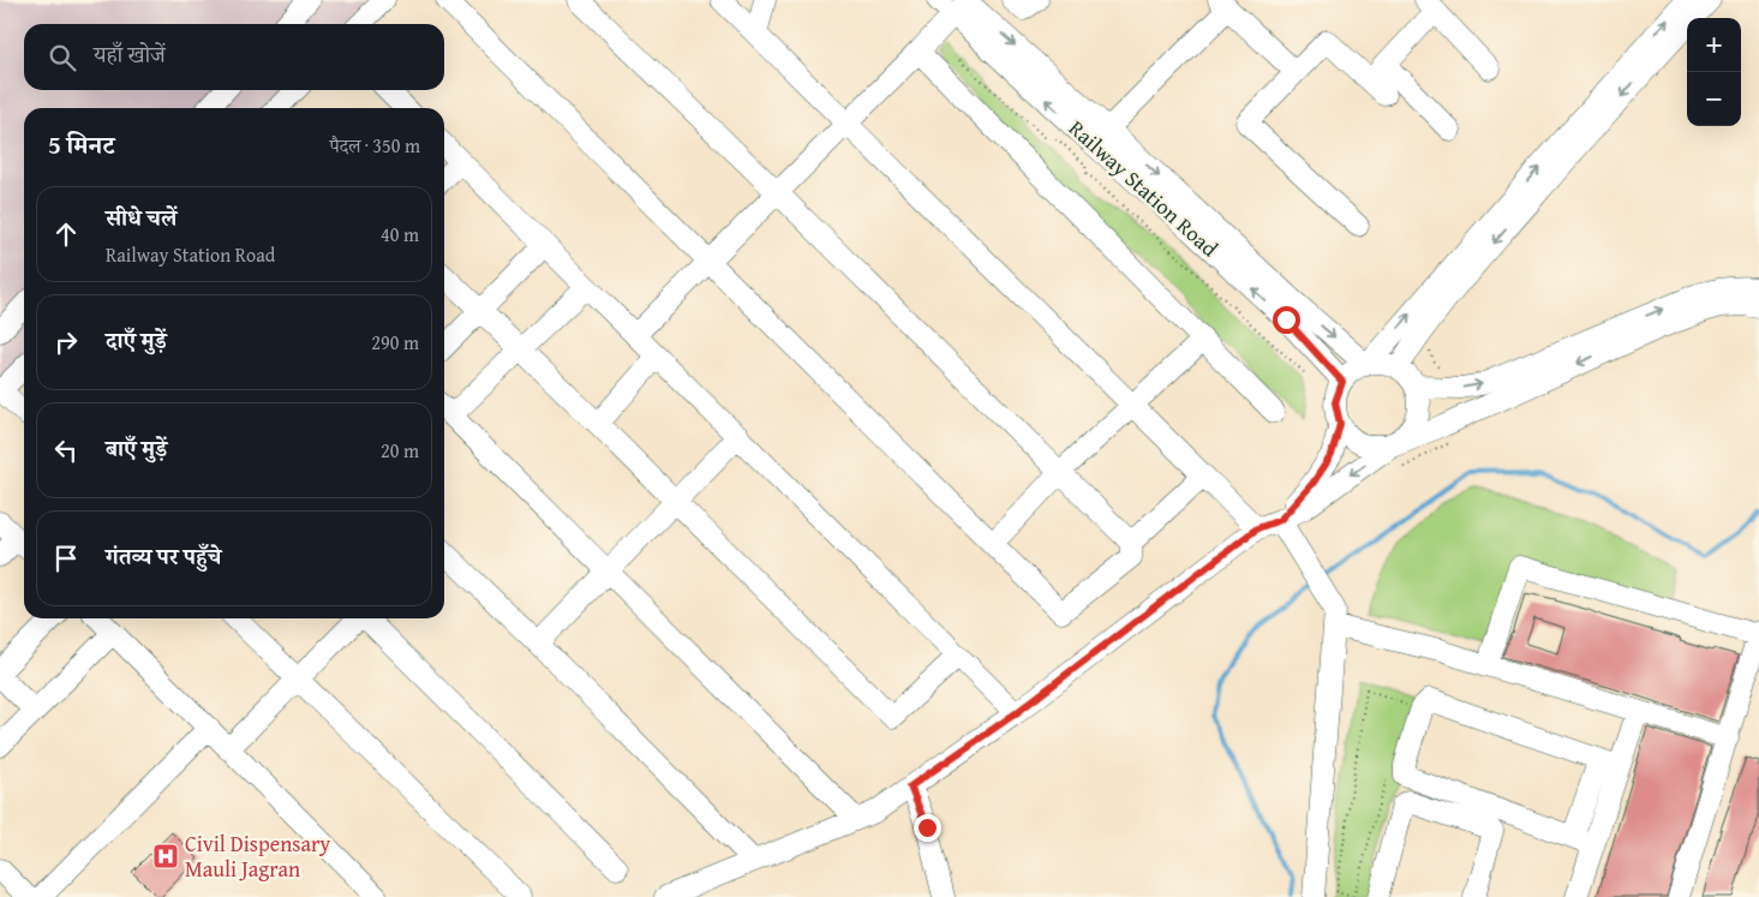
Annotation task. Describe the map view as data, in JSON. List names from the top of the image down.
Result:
{
  "streets": {
    "street": ["Railway Station Road"]
  },
  "places": {
    "hospital": ["Civil Dispensary Mauli Jagran"]
  },
  "page": {
    "map_buttons": ["+", "−"],
    "search": "यहाँ खोजें",
    "heading": ["5 मिनट", "पैदल · 350 m"],
    "list": [
      ["सीधे चलें", "Railway Station Road", "40 m"],
      ["दाएँ मुड़ें", "290 m"],
      ["बाएँ मुड़ें", "20 m"],
      "गंतव्य पर पहुँचे"
    ]
  }
}
